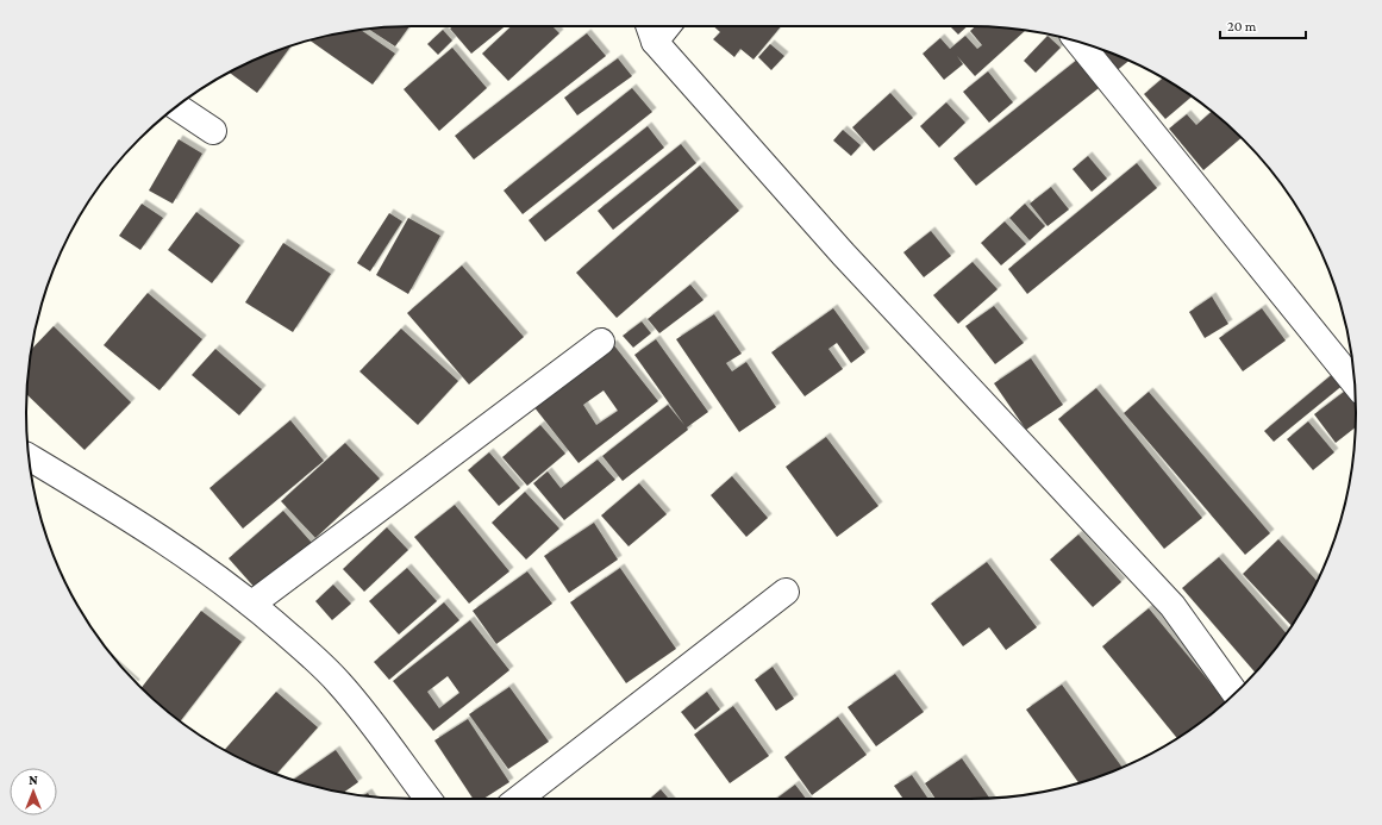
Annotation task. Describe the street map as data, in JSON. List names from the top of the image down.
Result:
{
  "scale_bar": "20 m",
  "north": "top"
}
